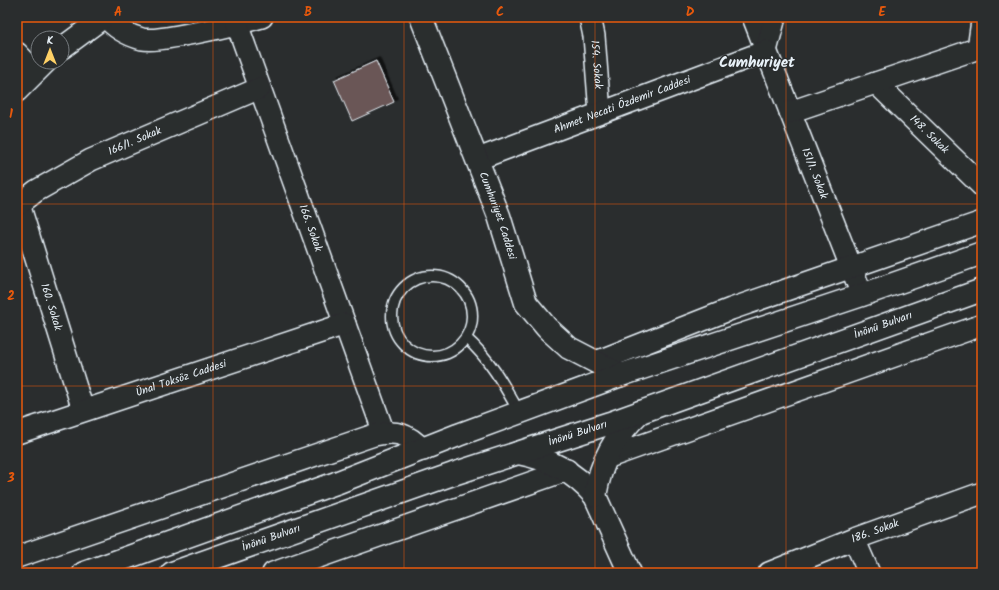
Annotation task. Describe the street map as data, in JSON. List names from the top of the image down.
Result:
{
  "streets": {
    "main road": ["Cumhuriyet Caddesi", "İnönü Bulvarı"],
    "street": [
      "154. Sokak",
      "Ahmet Necati Özdemir Caddesi",
      "148. Sokak",
      "166/1. Sokak",
      "151/1. Sokak",
      "166. Sokak",
      "160. Sokak",
      "Ünal Toksöz Caddesi",
      "186. Sokak"
    ]
  },
  "crossings": [
    ["154. Sokak", "Ahmet Necati Özdemir Caddesi"],
    ["Ahmet Necati Özdemir Caddesi", "151/1. Sokak"],
    ["Ahmet Necati Özdemir Caddesi", "Cumhuriyet Caddesi"],
    ["166/1. Sokak", "166. Sokak"],
    ["166/1. Sokak", "160. Sokak"],
    ["166. Sokak", "Ünal Toksöz Caddesi"],
    ["160. Sokak", "Ünal Toksöz Caddesi"]
  ],
  "districts": ["Cumhuriyet"],
  "north": "top",
  "grid": {
    "columns": [
      "A",
      "B",
      "C",
      "D",
      "E"
    ],
    "rows": ["1", "2", "3"]
  }
}
